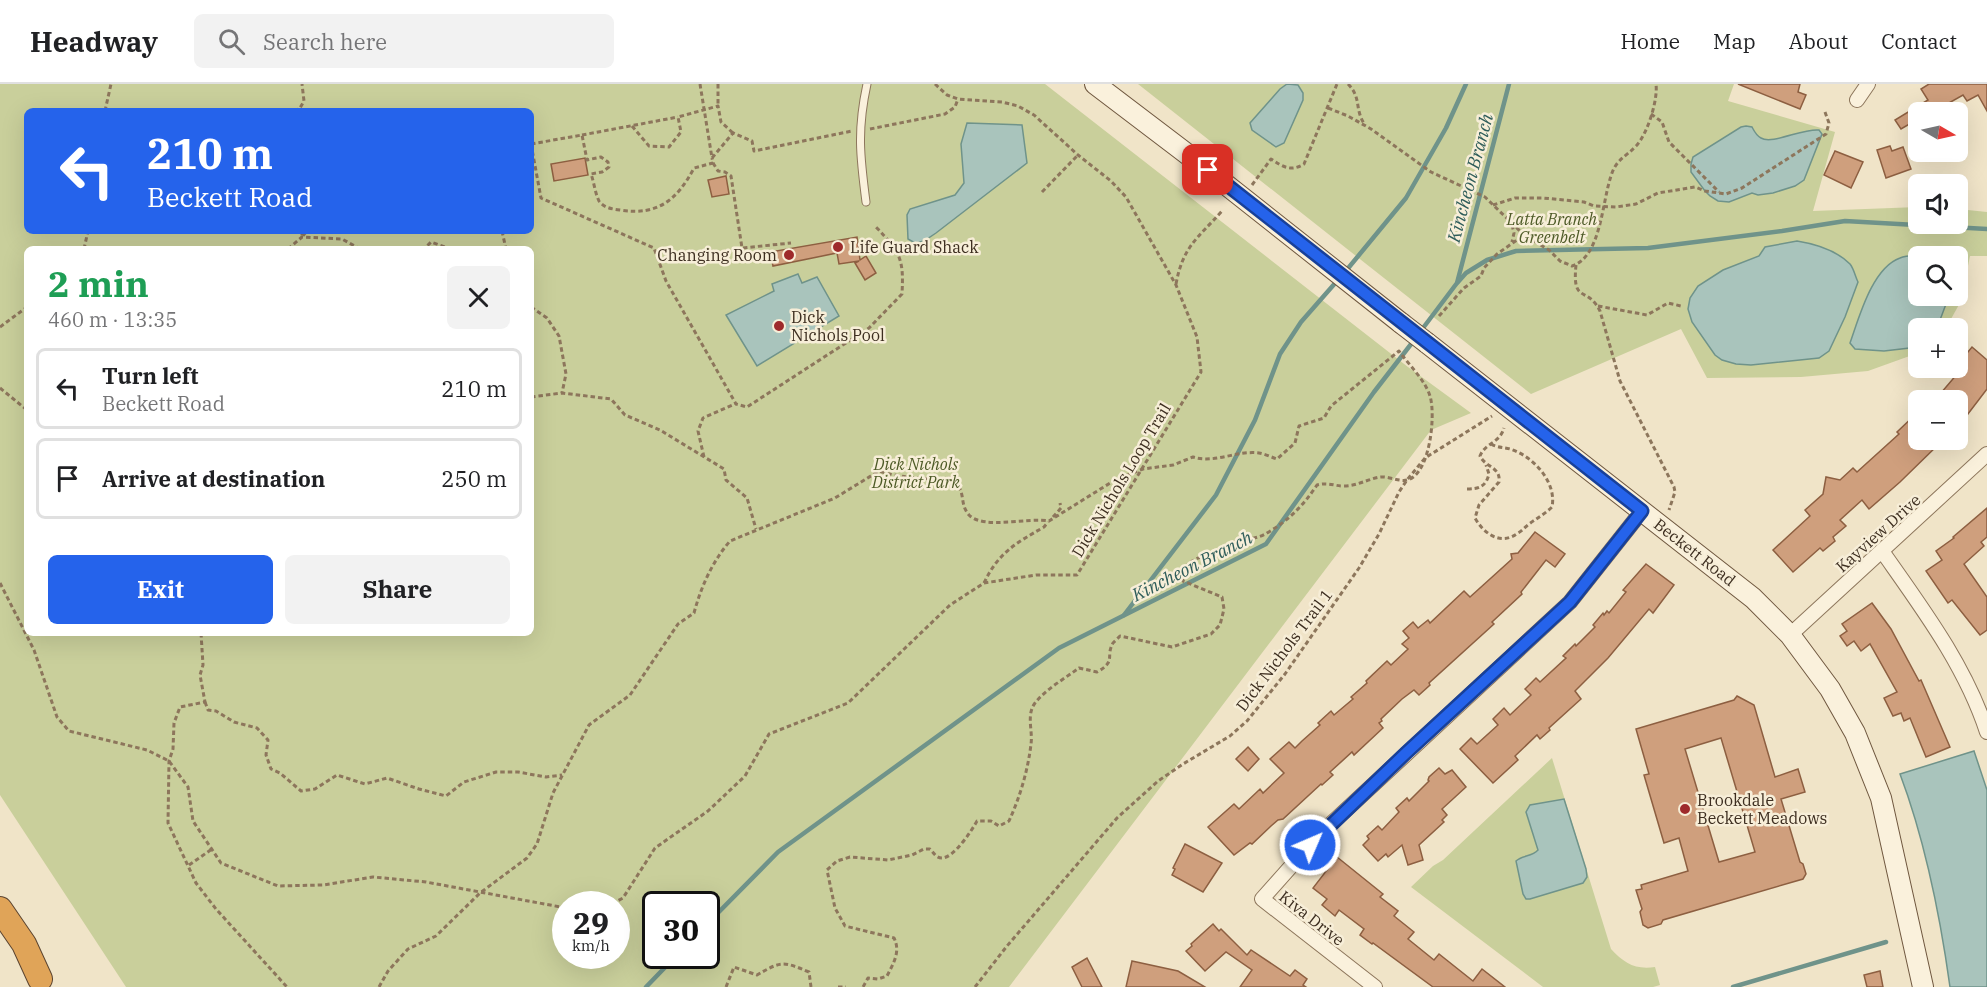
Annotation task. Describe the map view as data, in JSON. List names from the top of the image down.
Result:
{
  "streets": {
    "street": ["Kayview Drive", "Beckett Road", "Kiva Drive"],
    "path": ["Dick Nichols Loop Trail", "Dick Nichols Trail 1"]
  },
  "crossings": [
    ["Kayview Drive", "Beckett Road"],
    ["Beckett Road", "Kiva Drive"]
  ],
  "water": ["Kincheon Branch"],
  "parks": ["Latta Branch Greenbelt", "Dick Nichols District Park"],
  "places": [
    "Life Guard Shack",
    "Changing Room",
    "Dick Nichols Pool",
    "Brookdale Beckett Meadows"
  ],
  "north": "right",
  "page": {
    "header": "Headway",
    "search": "Search here",
    "nav": [
      "Home",
      "Map",
      "About",
      "Contact"
    ],
    "map_buttons": ["+", "−"],
    "turn": ["210 m", "Beckett Road"],
    "heading": ["2 min", "460 m · 13:35"],
    "list": [
      {
        "name": "Turn left",
        "note": "Beckett Road",
        "value": "210 m"
      },
      {
        "name": "Arrive at destination",
        "value": "250 m"
      }
    ],
    "buttons": ["Exit", "Share"],
    "speed": "29 km/h",
    "limit": "30"
  }
}
